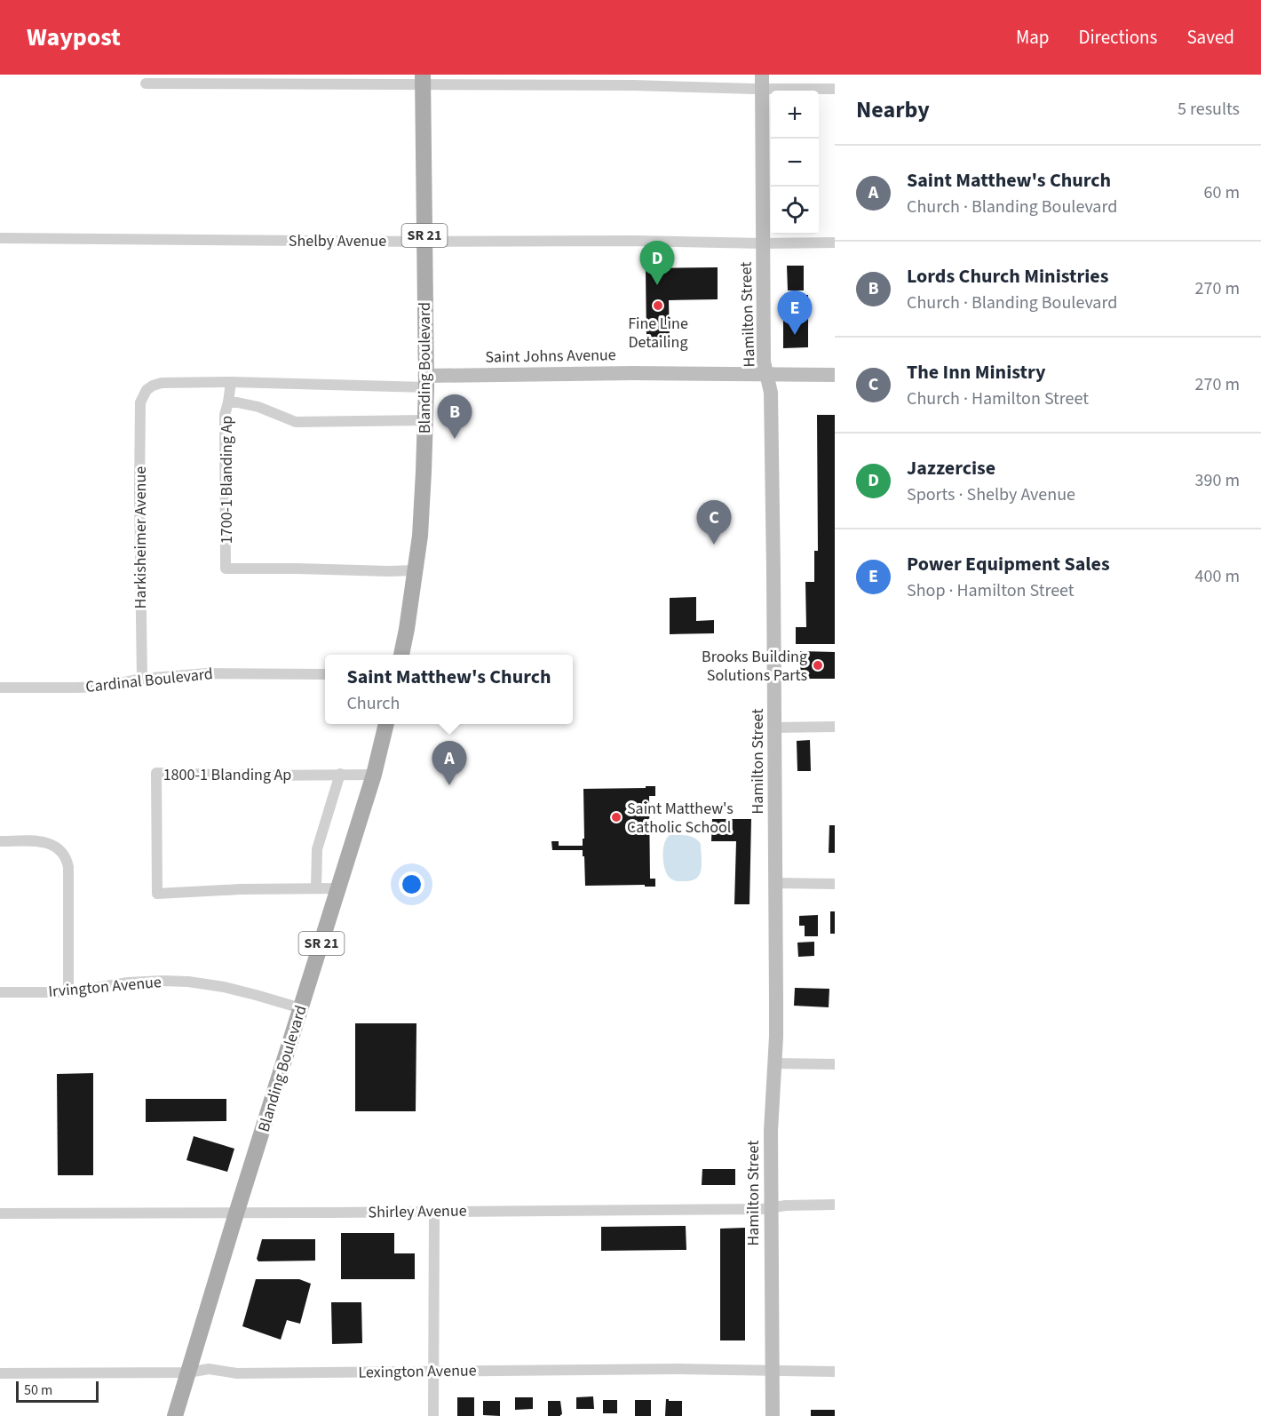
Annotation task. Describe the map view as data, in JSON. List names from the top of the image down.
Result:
{
  "streets": {
    "main road": ["SR 21", "Blanding Boulevard"],
    "street": [
      "Shelby Avenue",
      "Hamilton Street",
      "Saint Johns Avenue",
      "1700-1 Blanding Ap",
      "Harkisheimer Avenue",
      "Cardinal Boulevard",
      "1800-1 Blanding Ap",
      "Irvington Avenue",
      "Shirley Avenue",
      "Lexington Avenue"
    ]
  },
  "crossings": [
    ["Shelby Avenue", "Hamilton Street"],
    ["Shelby Avenue", "Blanding Boulevard"],
    ["Hamilton Street", "Saint Johns Avenue"],
    ["Hamilton Street", "Shirley Avenue"],
    ["Hamilton Street", "Lexington Avenue"],
    ["Saint Johns Avenue", "Blanding Boulevard"],
    ["Saint Johns Avenue", "Harkisheimer Avenue"],
    ["Blanding Boulevard", "1700-1 Blanding Ap"],
    ["Blanding Boulevard", "1800-1 Blanding Ap"],
    ["Blanding Boulevard", "Irvington Avenue"],
    ["Blanding Boulevard", "Shirley Avenue"],
    ["Blanding Boulevard", "Lexington Avenue"],
    ["Harkisheimer Avenue", "Cardinal Boulevard"]
  ],
  "places": ["Fine Line Detailing", "Brooks Building Solutions Parts", "Saint Matthew's Catholic School"],
  "scale_bar": "50 m",
  "page": {
    "header": "Waypost",
    "nav": ["Map", "Directions", "Saved"],
    "heading": ["Nearby", "5 results"],
    "map_buttons": ["+", "−"],
    "list": [
      {
        "mark": "A",
        "name": "Saint Matthew's Church",
        "note": "Church · Blanding Boulevard",
        "value": "60 m"
      },
      {
        "mark": "B",
        "name": "Lords Church Ministries",
        "note": "Church · Blanding Boulevard",
        "value": "270 m"
      },
      {
        "mark": "C",
        "name": "The Inn Ministry",
        "note": "Church · Hamilton Street",
        "value": "270 m"
      },
      {
        "mark": "D",
        "name": "Jazzercise",
        "note": "Sports · Shelby Avenue",
        "value": "390 m"
      },
      {
        "mark": "E",
        "name": "Power Equipment Sales",
        "note": "Shop · Hamilton Street",
        "value": "400 m"
      }
    ],
    "pins": [
      "D",
      "E",
      "B",
      "C",
      "A"
    ],
    "popup": ["Saint Matthew's Church", "Church"],
    "scale": "50 m"
  }
}
